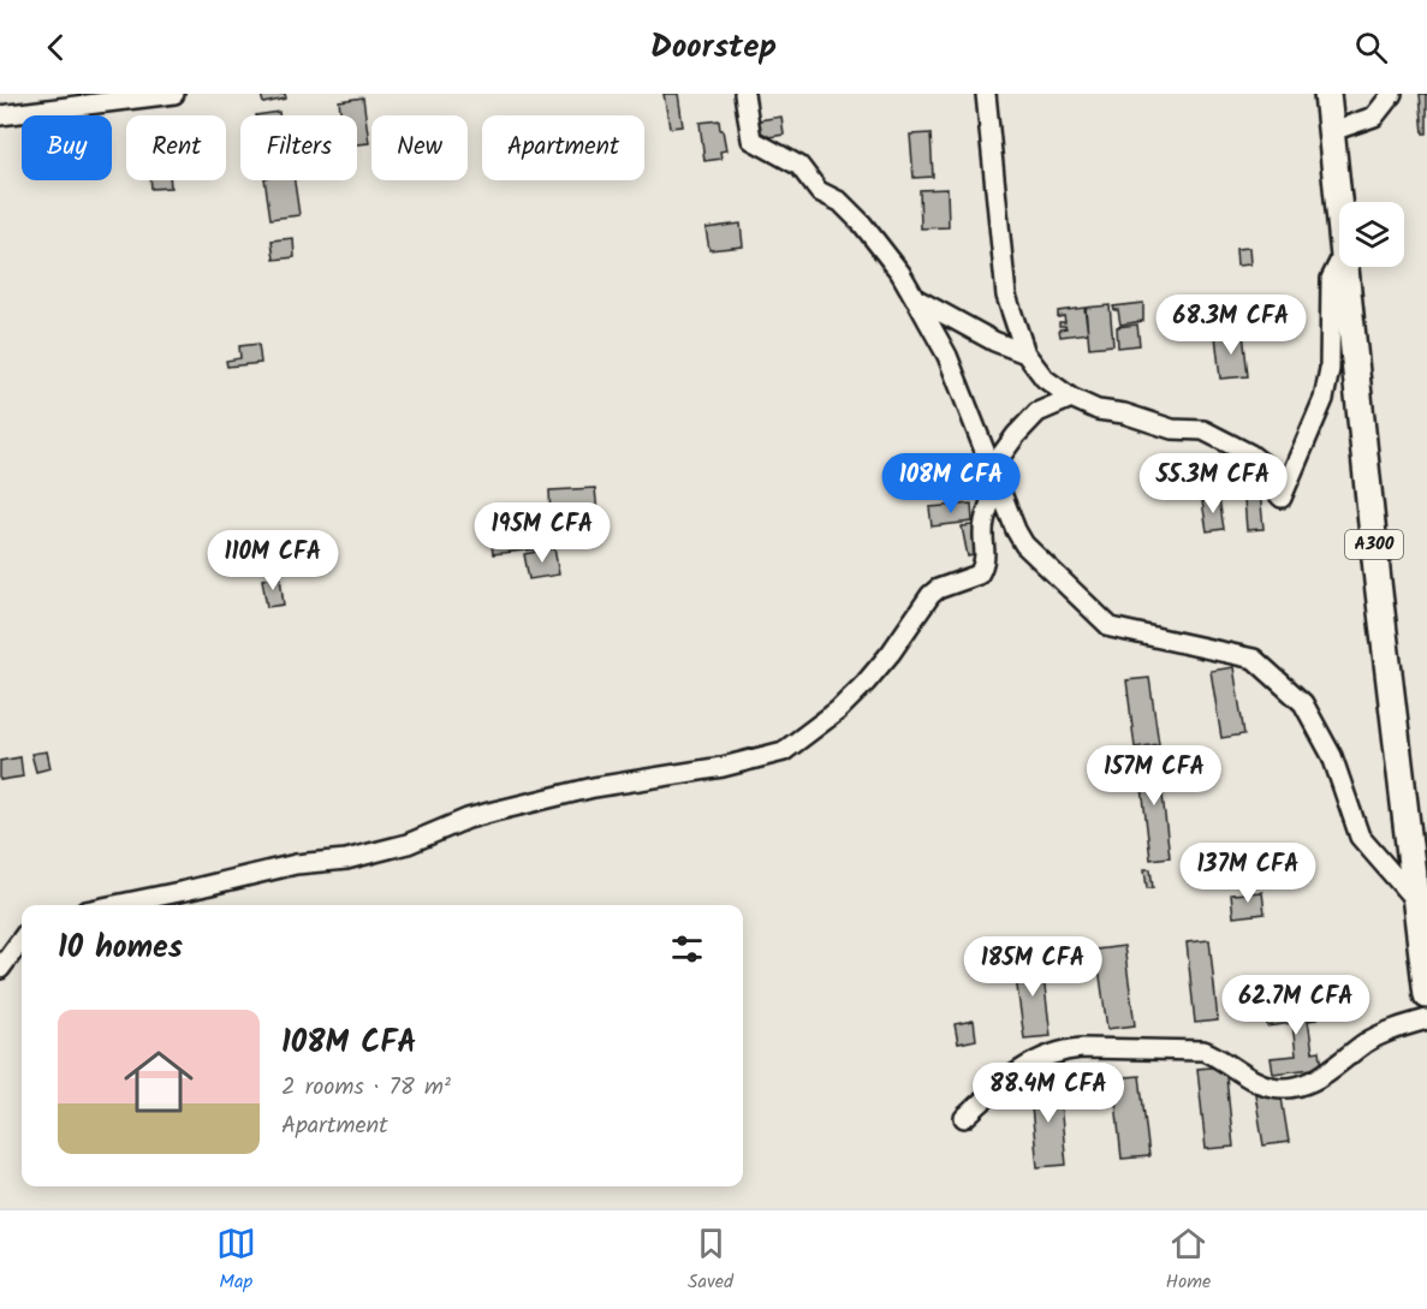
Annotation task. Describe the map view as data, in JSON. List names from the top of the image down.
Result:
{
  "streets": {
    "highway": ["A300"]
  },
  "page": {
    "header": "Doorstep",
    "chip": [
      "Buy",
      "Rent",
      "Filters",
      "New",
      "Apartment"
    ],
    "price": [
      "68.3M CFA",
      "108M CFA",
      "55.3M CFA",
      "195M CFA",
      "110M CFA",
      "157M CFA",
      "137M CFA",
      "185M CFA",
      "62.7M CFA",
      "88.4M CFA"
    ],
    "heading": "10 homes",
    "list": [
      {
        "name": "108M CFA",
        "note": "2 rooms · 78 m² · Apartment"
      }
    ],
    "tabs": ["Map", "Saved", "Home"]
  }
}
